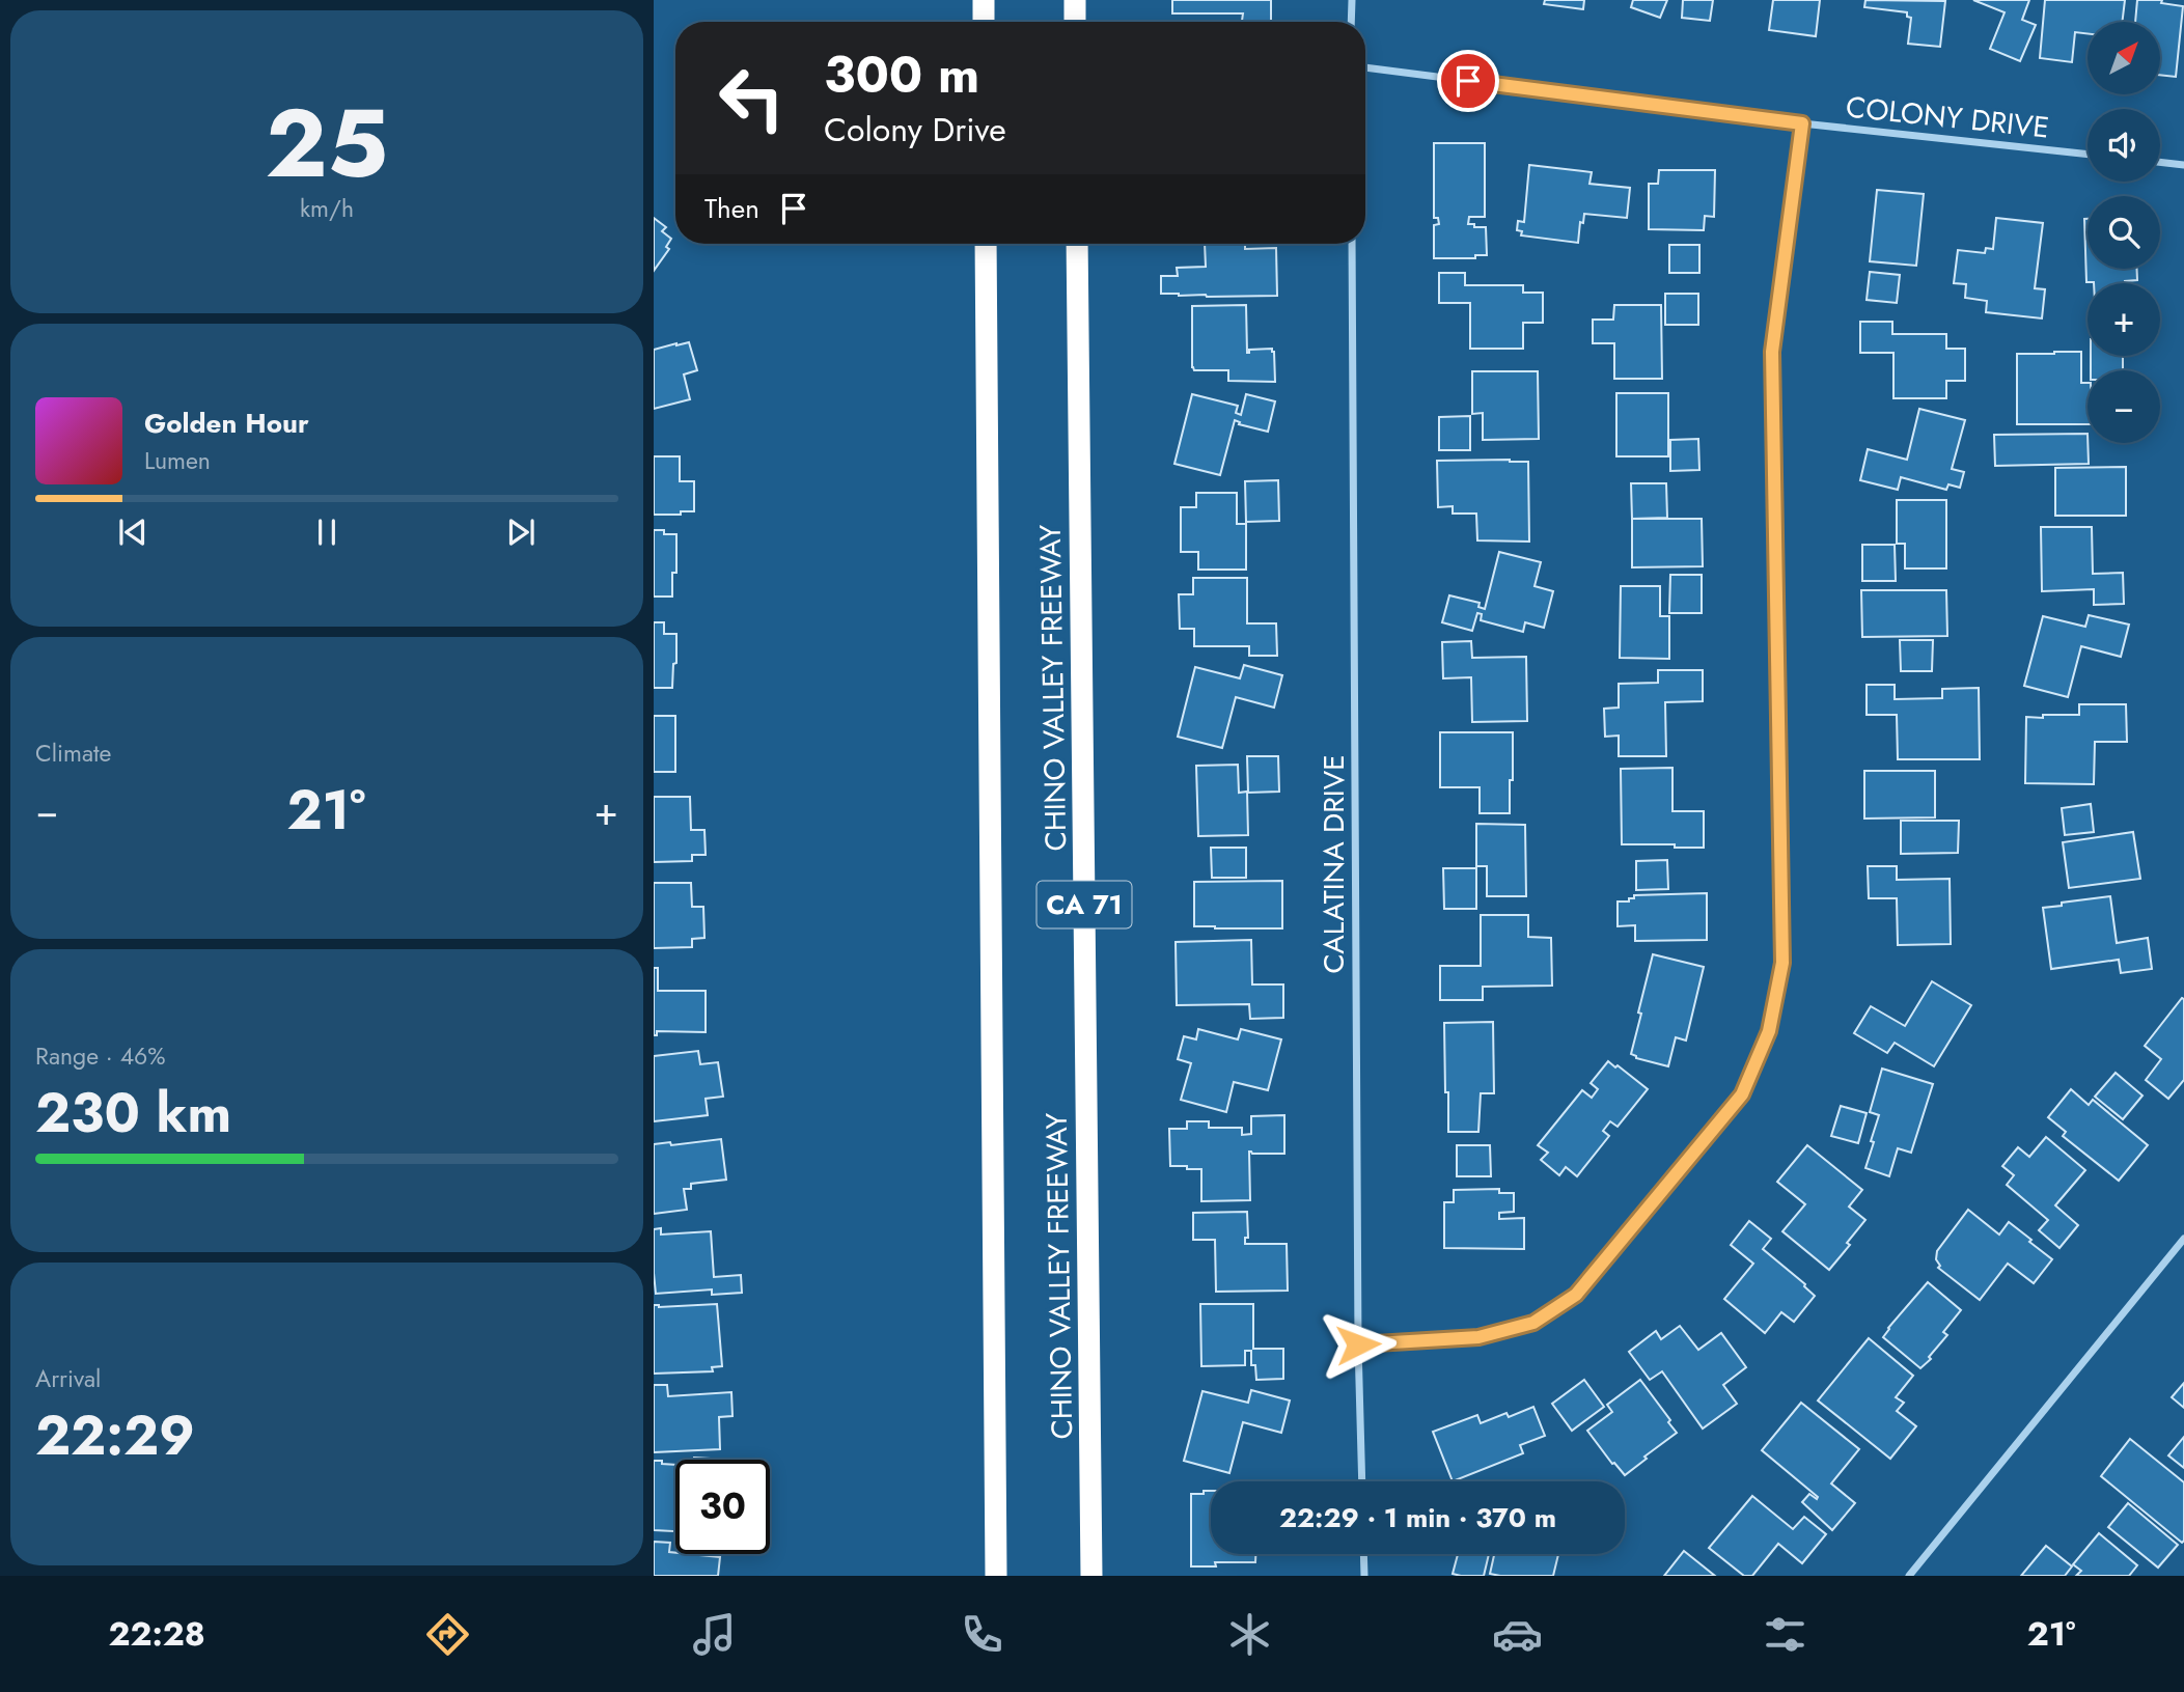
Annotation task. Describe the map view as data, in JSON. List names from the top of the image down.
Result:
{
  "streets": {
    "highway": ["CHINO VALLEY FREEWAY", "CA 71"],
    "street": ["COLONY DRIVE", "CALATINA DRIVE"]
  },
  "north": "top right",
  "page": {
    "tile": [
      ["25", "km/h"],
      "Climate",
      ["Range · 46%", "230 km"],
      ["Arrival", "22:29"]
    ],
    "map_buttons": ["+", "−"],
    "turn": ["300 m", "Colony Drive"],
    "then": "Then",
    "song": ["Golden Hour", "Lumen"],
    "heat": ["−", "21°", "+"],
    "limit": "30",
    "trip": "22:29 · 1 min · 370 m",
    "tabs": ["22:28", "21°"]
  }
}
